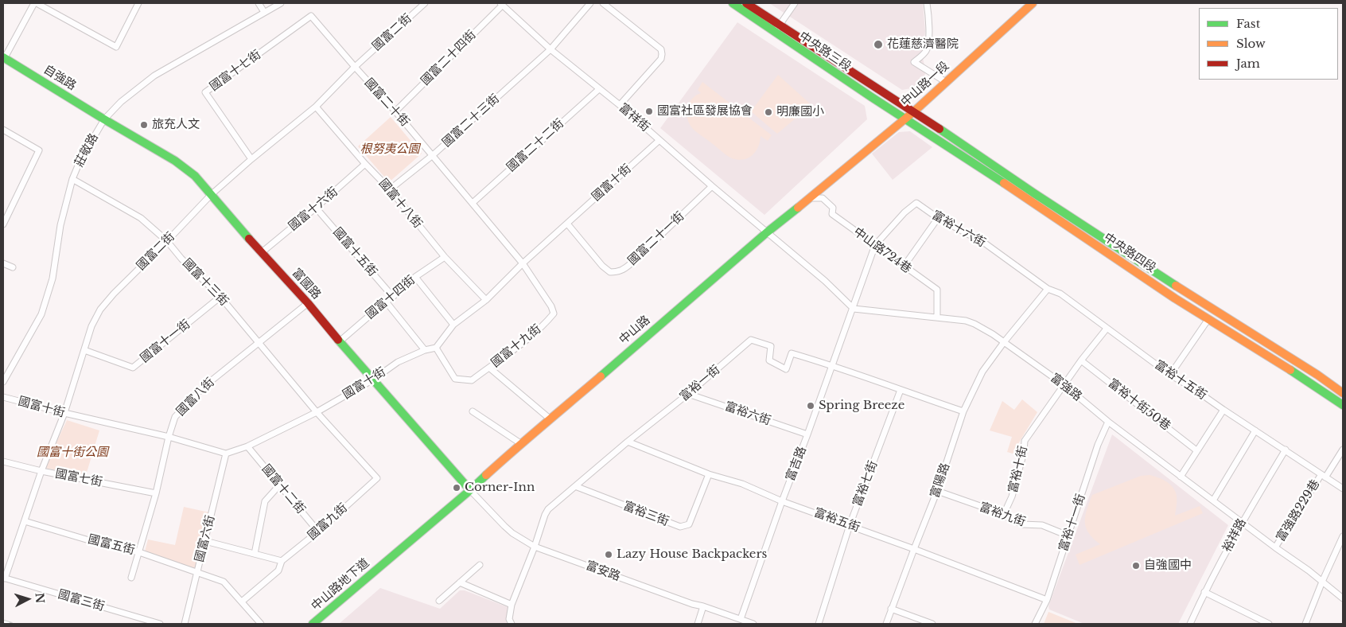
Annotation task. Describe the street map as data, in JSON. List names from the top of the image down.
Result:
{
  "streets": {
    "street": [
      "國富二街",
      "中央路三段",
      "國富二十四街",
      "國富十七街",
      "自強路",
      "中山路一段",
      "國富二十街",
      "富祥街",
      "國富二十三街",
      "國富二十二街",
      "莊敬路",
      "國富十街",
      "國富十八街",
      "國富十六街",
      "富裕十六街",
      "國富二十一街",
      "中山路724巷",
      "國富十五街",
      "中央路四段",
      "國富十三街",
      "富國路",
      "國富十四街",
      "中山路",
      "國富十一街",
      "國富十九街",
      "富裕十五街",
      "富裕一街",
      "富強路",
      "國富八街",
      "富裕十街50巷",
      "富裕六街",
      "富吉路",
      "富裕十街",
      "國富七街",
      "富陽路",
      "富裕七街",
      "國富十二街",
      "富強路229巷",
      "富裕三街",
      "富裕九街",
      "富裕五街",
      "國富九街",
      "富裕十一街",
      "裕祥路",
      "國富六街",
      "國富五街",
      "富安路",
      "中山路地下道",
      "國富三街"
    ]
  },
  "crossings": [
    ["國富二街", "國富十七街"],
    ["國富二街", "國富二十街"],
    ["國富二街", "國富十街"],
    ["國富二街", "國富十八街"],
    ["國富二街", "國富十三街"],
    ["國富二街", "富國路"],
    ["國富二街", "國富十一街"],
    ["國富二街", "國富七街"],
    ["國富二街", "國富五街"],
    ["國富二街", "國富三街"],
    ["中央路三段", "中山路一段"],
    ["中央路三段", "中央路四段"],
    ["中央路三段", "中山路"],
    ["國富二十四街", "國富二十街"],
    ["國富二十四街", "富祥街"],
    ["國富十七街", "國富二十街"],
    ["自強路", "莊敬路"],
    ["自強路", "富國路"],
    ["中山路一段", "中央路四段"],
    ["中山路一段", "中山路"],
    ["國富二十街", "國富二十三街"],
    ["國富二十街", "國富二十二街"],
    ["國富二十街", "國富十街"],
    ["國富二十街", "國富十九街"],
    ["富祥街", "國富二十三街"],
    ["富祥街", "國富二十二街"],
    ["富祥街", "國富十街"],
    ["富祥街", "國富二十一街"],
    ["富祥街", "中山路"],
    ["國富二十三街", "國富十八街"],
    ["莊敬路", "國富十三街"],
    ["莊敬路", "富國路"],
    ["國富十街", "國富十八街"],
    ["國富十街", "國富二十一街"],
    ["國富十街", "國富十三街"],
    ["國富十街", "富國路"],
    ["國富十街", "國富十九街"],
    ["國富十街", "國富八街"],
    ["國富十街", "國富十二街"],
    ["國富十街", "國富六街"],
    ["國富十八街", "國富十六街"],
    ["國富十八街", "國富十四街"],
    ["國富十六街", "國富十五街"],
    ["國富十六街", "富國路"],
    ["富裕十六街", "中山路724巷"],
    ["富裕十六街", "富裕十五街"],
    ["富裕十六街", "富強路"],
    ["富裕十六街", "富吉路"],
    ["富裕十六街", "富裕十街"],
    ["中山路724巷", "中山路"],
    ["中山路724巷", "富強路"],
    ["國富十五街", "國富十四街"],
    ["中央路四段", "中山路"],
    ["國富十三街", "國富十一街"],
    ["國富十三街", "國富八街"],
    ["國富十三街", "國富九街"],
    ["富國路", "國富十四街"],
    ["富國路", "中山路"],
    ["富國路", "國富八街"],
    ["富國路", "富安路"],
    ["中山路", "富安路"],
    ["中山路", "中山路地下道"],
    ["富裕十五街", "富裕十街"],
    ["富裕一街", "富裕六街"],
    ["富裕一街", "富吉路"],
    ["富裕一街", "富陽路"],
    ["富裕一街", "富裕七街"],
    ["富裕一街", "富裕三街"],
    ["富裕一街", "富裕五街"],
    ["富裕一街", "富安路"],
    ["富強路", "富吉路"],
    ["富強路", "富裕十街"],
    ["富強路", "富陽路"],
    ["富強路", "富強路229巷"],
    ["富強路", "富裕十一街"],
    ["富強路", "裕祥路"],
    ["國富八街", "國富七街"],
    ["國富八街", "國富五街"],
    ["富裕十街50巷", "富裕十街"],
    ["富裕六街", "富吉路"],
    ["富吉路", "富裕五街"],
    ["富吉路", "富安路"],
    ["富裕十街", "富裕九街"],
    ["富陽路", "富裕九街"],
    ["富陽路", "富裕五街"],
    ["富裕七街", "富裕五街"],
    ["國富十二街", "國富九街"],
    ["富裕三街", "富裕五街"],
    ["富裕九街", "富裕十一街"],
    ["富裕五街", "富裕十一街"],
    ["國富九街", "國富五街"],
    ["國富六街", "國富五街"]
  ],
  "parks": ["根努夷公園", "國富十街公園"],
  "places": [
    "花蓮慈濟醫院",
    "國富社區發展協會",
    "明廉國小",
    "旅充人文",
    "Spring Breeze",
    "Corner-Inn",
    "Lazy House Backpackers",
    "自強國中"
  ],
  "legend": ["Fast", "Slow", "Jam"],
  "north": "right"
}
